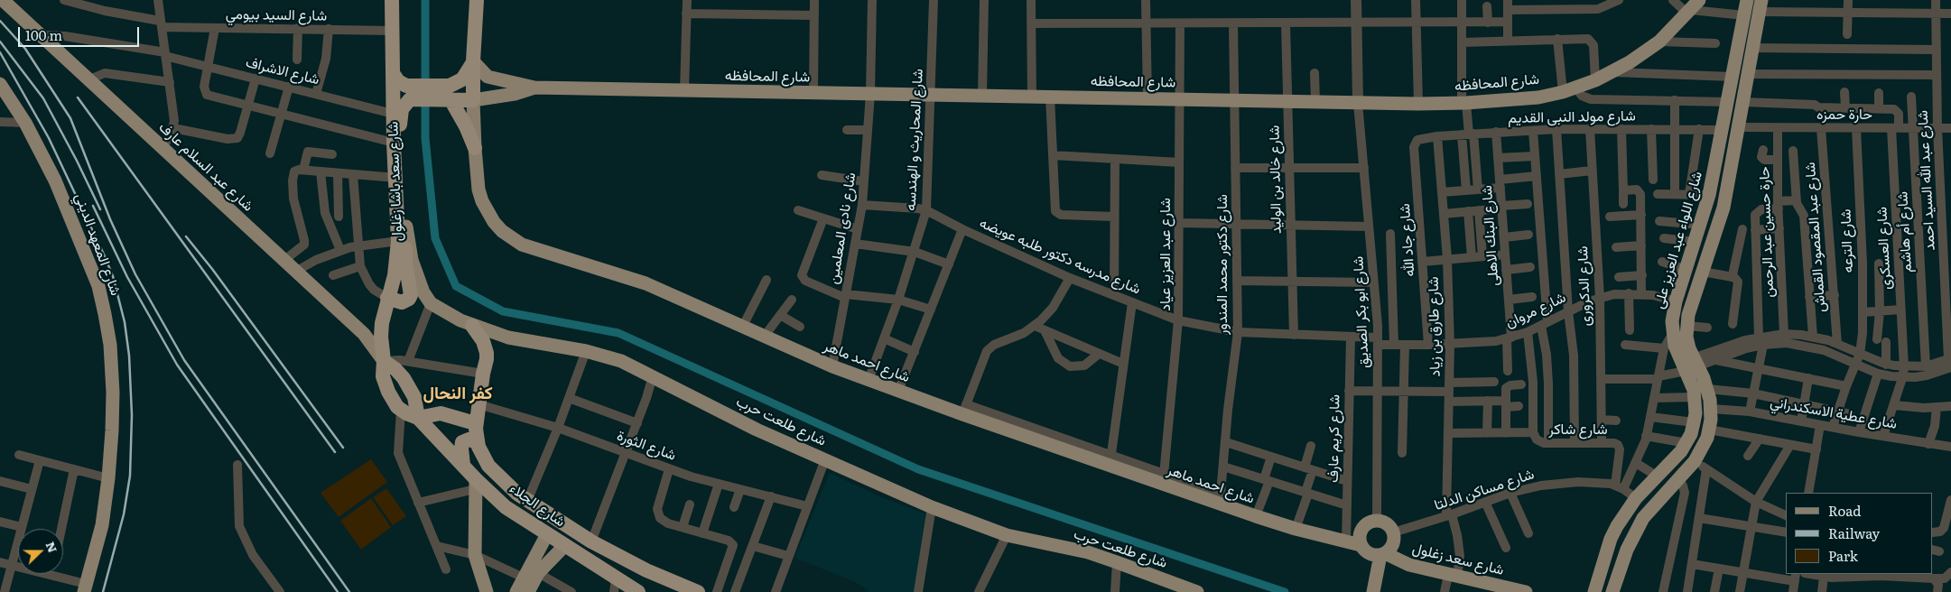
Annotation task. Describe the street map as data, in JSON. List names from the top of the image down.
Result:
{
  "streets": {
    "highway": ["شارع سعد باشا زغلول", "شارع الجلاء"],
    "main road": [
      "شارع المحافظه",
      "شارع عبد السلام عارف",
      "شارع اللواء عبد العزيز على",
      "شارع المعهد الديني",
      "شارع احمد ماهر",
      "شارع طلعت حرب",
      "شارع سعد زغلول"
    ],
    "street": [
      "شارع السيد بيومي",
      "شارع الاشراف",
      "حارة حمزه",
      "شارع مولد النبى القديم",
      "شارع المحاريث و الهندسه",
      "شارع خالد بن الوليد",
      "شارع عبد الله السيد احمد",
      "شارع نادى المعلمين",
      "حارة حسين عبد الرحمن",
      "شارع أم هاشم",
      "شارع البنك الاهلى",
      "شارع عبد المقصود القماش",
      "شارع جاد الله",
      "شارع الترعه",
      "شارع العسكرى",
      "شارع عبد العزيز عياد",
      "شارع مدرسه دكتور طلبه عويضه",
      "شارع دكتور محمد المندور",
      "شارع الدكرورى",
      "شارع مروان",
      "شارع ابو بكر الصديق",
      "شارع طارق بن زياد",
      "شارع عطية الاسكندراني",
      "شارع شاكر",
      "شارع كريم عارف",
      "شارع الثورة",
      "شارع مساكن الدلتا"
    ]
  },
  "crossings": [
    ["شارع السيد بيومي", "شارع سعد باشا زغلول"],
    ["شارع الاشراف", "شارع عبد السلام عارف"],
    ["شارع الاشراف", "شارع سعد باشا زغلول"],
    ["شارع المحافظه", "شارع المحاريث و الهندسه"],
    ["شارع المحافظه", "شارع خالد بن الوليد"],
    ["شارع المحافظه", "شارع نادى المعلمين"],
    ["شارع المحافظه", "شارع عبد العزيز عياد"],
    ["شارع المحافظه", "شارع دكتور محمد المندور"],
    ["شارع المحافظه", "شارع ابو بكر الصديق"],
    ["شارع المحافظه", "شارع احمد ماهر"],
    ["حارة حمزه", "شارع عبد الله السيد احمد"],
    ["حارة حمزه", "حارة حسين عبد الرحمن"],
    ["حارة حمزه", "شارع أم هاشم"],
    ["حارة حمزه", "شارع عبد المقصود القماش"],
    ["حارة حمزه", "شارع اللواء عبد العزيز على"],
    ["حارة حمزه", "شارع الترعه"],
    ["حارة حمزه", "شارع العسكرى"],
    ["شارع مولد النبى القديم", "شارع البنك الاهلى"],
    ["شارع مولد النبى القديم", "شارع جاد الله"],
    ["شارع مولد النبى القديم", "شارع اللواء عبد العزيز على"],
    ["شارع مولد النبى القديم", "شارع الدكرورى"],
    ["شارع مولد النبى القديم", "شارع طارق بن زياد"],
    ["شارع المحاريث و الهندسه", "شارع مدرسه دكتور طلبه عويضه"],
    ["شارع المحاريث و الهندسه", "شارع احمد ماهر"],
    ["شارع عبد السلام عارف", "شارع سعد باشا زغلول"],
    ["شارع خالد بن الوليد", "شارع مدرسه دكتور طلبه عويضه"],
    ["شارع خالد بن الوليد", "شارع مروان"],
    ["شارع نادى المعلمين", "شارع احمد ماهر"],
    ["شارع البنك الاهلى", "شارع مروان"],
    ["شارع جاد الله", "شارع مروان"],
    ["شارع اللواء عبد العزيز على", "شارع مروان"],
    ["شارع اللواء عبد العزيز على", "شارع عطية الاسكندراني"],
    ["شارع اللواء عبد العزيز على", "شارع مساكن الدلتا"],
    ["شارع الترعه", "شارع عطية الاسكندراني"],
    ["شارع العسكرى", "شارع عطية الاسكندراني"],
    ["شارع عبد العزيز عياد", "شارع مدرسه دكتور طلبه عويضه"],
    ["شارع عبد العزيز عياد", "شارع احمد ماهر"],
    ["شارع مدرسه دكتور طلبه عويضه", "شارع دكتور محمد المندور"],
    ["شارع مدرسه دكتور طلبه عويضه", "شارع مروان"],
    ["شارع دكتور محمد المندور", "شارع احمد ماهر"],
    ["شارع الدكرورى", "شارع مروان"],
    ["شارع الدكرورى", "شارع شاكر"],
    ["شارع مروان", "شارع ابو بكر الصديق"],
    ["شارع مروان", "شارع طارق بن زياد"],
    ["شارع مروان", "شارع كريم عارف"],
    ["شارع ابو بكر الصديق", "شارع احمد ماهر"],
    ["شارع ابو بكر الصديق", "شارع مساكن الدلتا"],
    ["شارع ابو بكر الصديق", "شارع سعد زغلول"],
    ["شارع طارق بن زياد", "شارع شاكر"],
    ["شارع طارق بن زياد", "شارع مساكن الدلتا"],
    ["شارع طارق بن زياد", "شارع سعد زغلول"],
    ["شارع احمد ماهر", "شارع كريم عارف"],
    ["شارع احمد ماهر", "شارع مساكن الدلتا"],
    ["شارع احمد ماهر", "شارع سعد زغلول"],
    ["شارع طلعت حرب", "شارع الجلاء"],
    ["شارع شاكر", "شارع مساكن الدلتا"],
    ["شارع الثورة", "شارع الجلاء"],
    ["شارع مساكن الدلتا", "شارع سعد زغلول"]
  ],
  "districts": ["كفر النحال"],
  "legend": ["Road", "Railway", "Park"],
  "scale_bar": "100 m",
  "north": "right"
}
